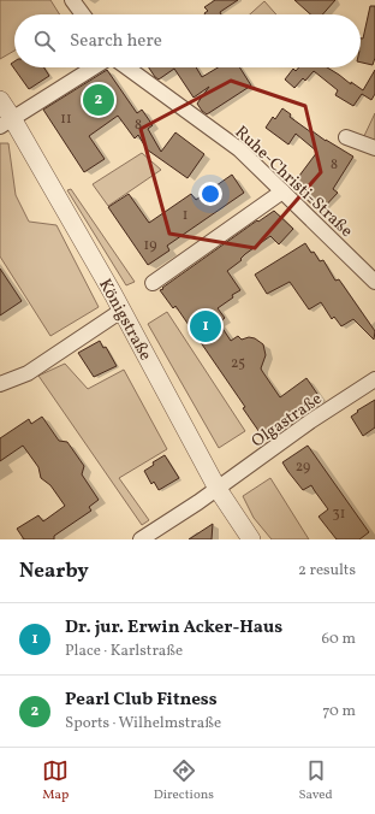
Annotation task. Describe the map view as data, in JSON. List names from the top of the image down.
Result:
{
  "streets": {
    "street": ["Ruhe-Christi-Straße", "Königstraße", "Olgastraße"]
  },
  "crossings": [
    ["Königstraße", "Olgastraße"]
  ],
  "house_numbers": [
    "11",
    "8",
    "8",
    "1",
    "19",
    "25",
    "29",
    "31"
  ],
  "page": {
    "search": "Search here",
    "pins": ["2", "1"],
    "heading": ["Nearby", "2 results"],
    "list": [
      {
        "mark": "1",
        "name": "Dr. jur. Erwin Acker-Haus",
        "note": "Place · Karlstraße",
        "value": "60 m"
      },
      {
        "mark": "2",
        "name": "Pearl Club Fitness",
        "note": "Sports · Wilhelmstraße",
        "value": "70 m"
      }
    ],
    "nav": ["Map", "Directions", "Saved"]
  }
}
